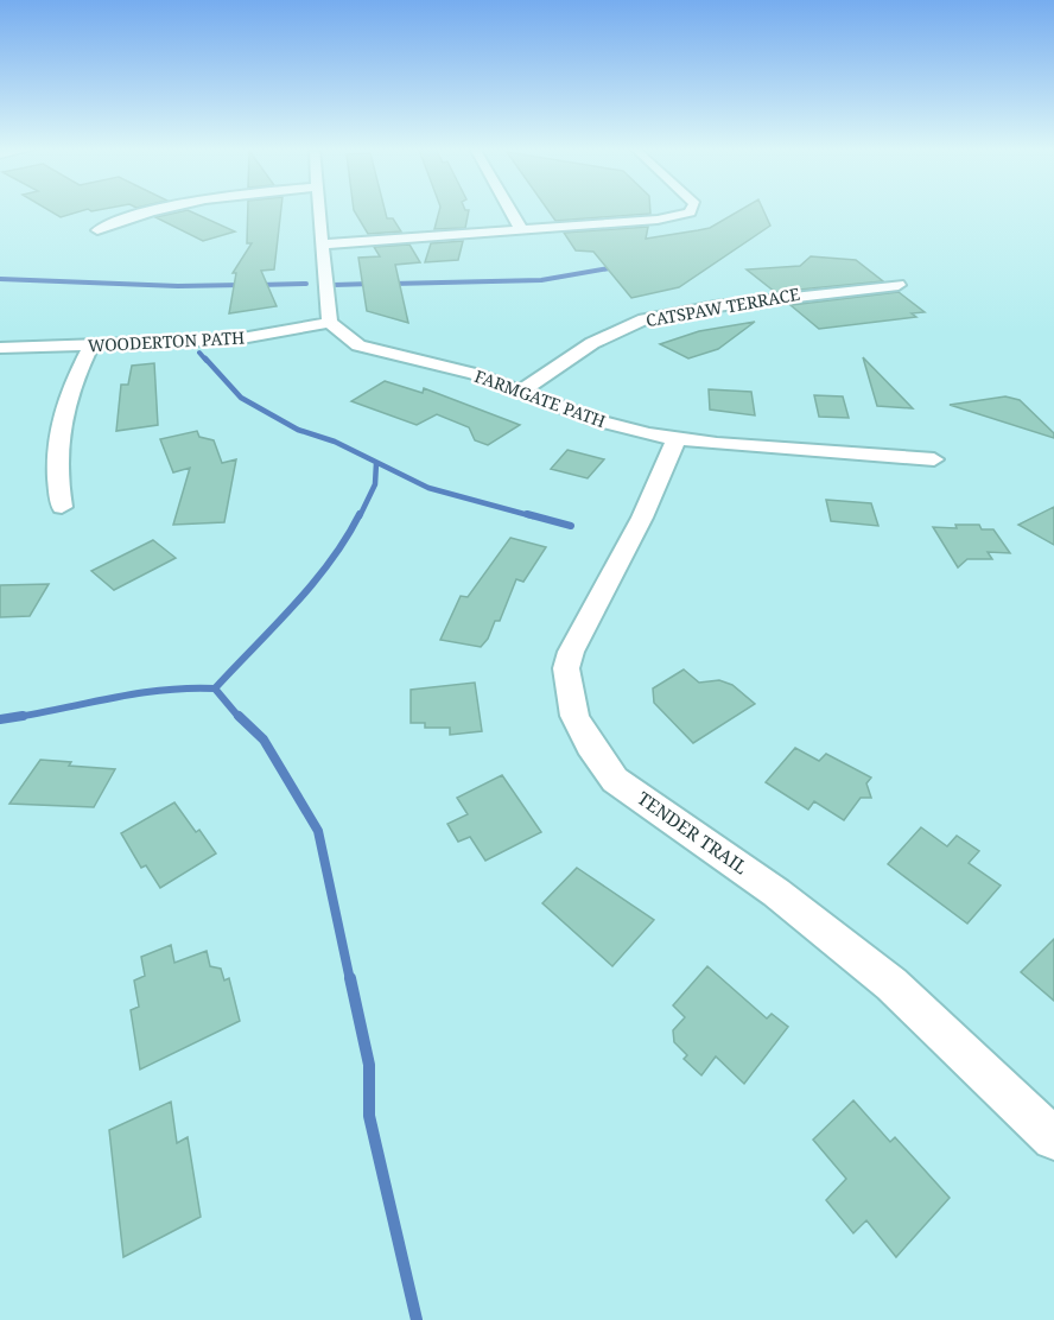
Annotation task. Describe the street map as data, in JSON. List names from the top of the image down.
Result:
{
  "streets": {
    "street": [
      "CATSPAW TERRACE",
      "WOODERTON PATH",
      "FARMGATE PATH",
      "TENDER TRAIL"
    ]
  },
  "crossings": [
    ["CATSPAW TERRACE", "FARMGATE PATH"],
    ["WOODERTON PATH", "FARMGATE PATH"],
    ["FARMGATE PATH", "TENDER TRAIL"]
  ]
}
